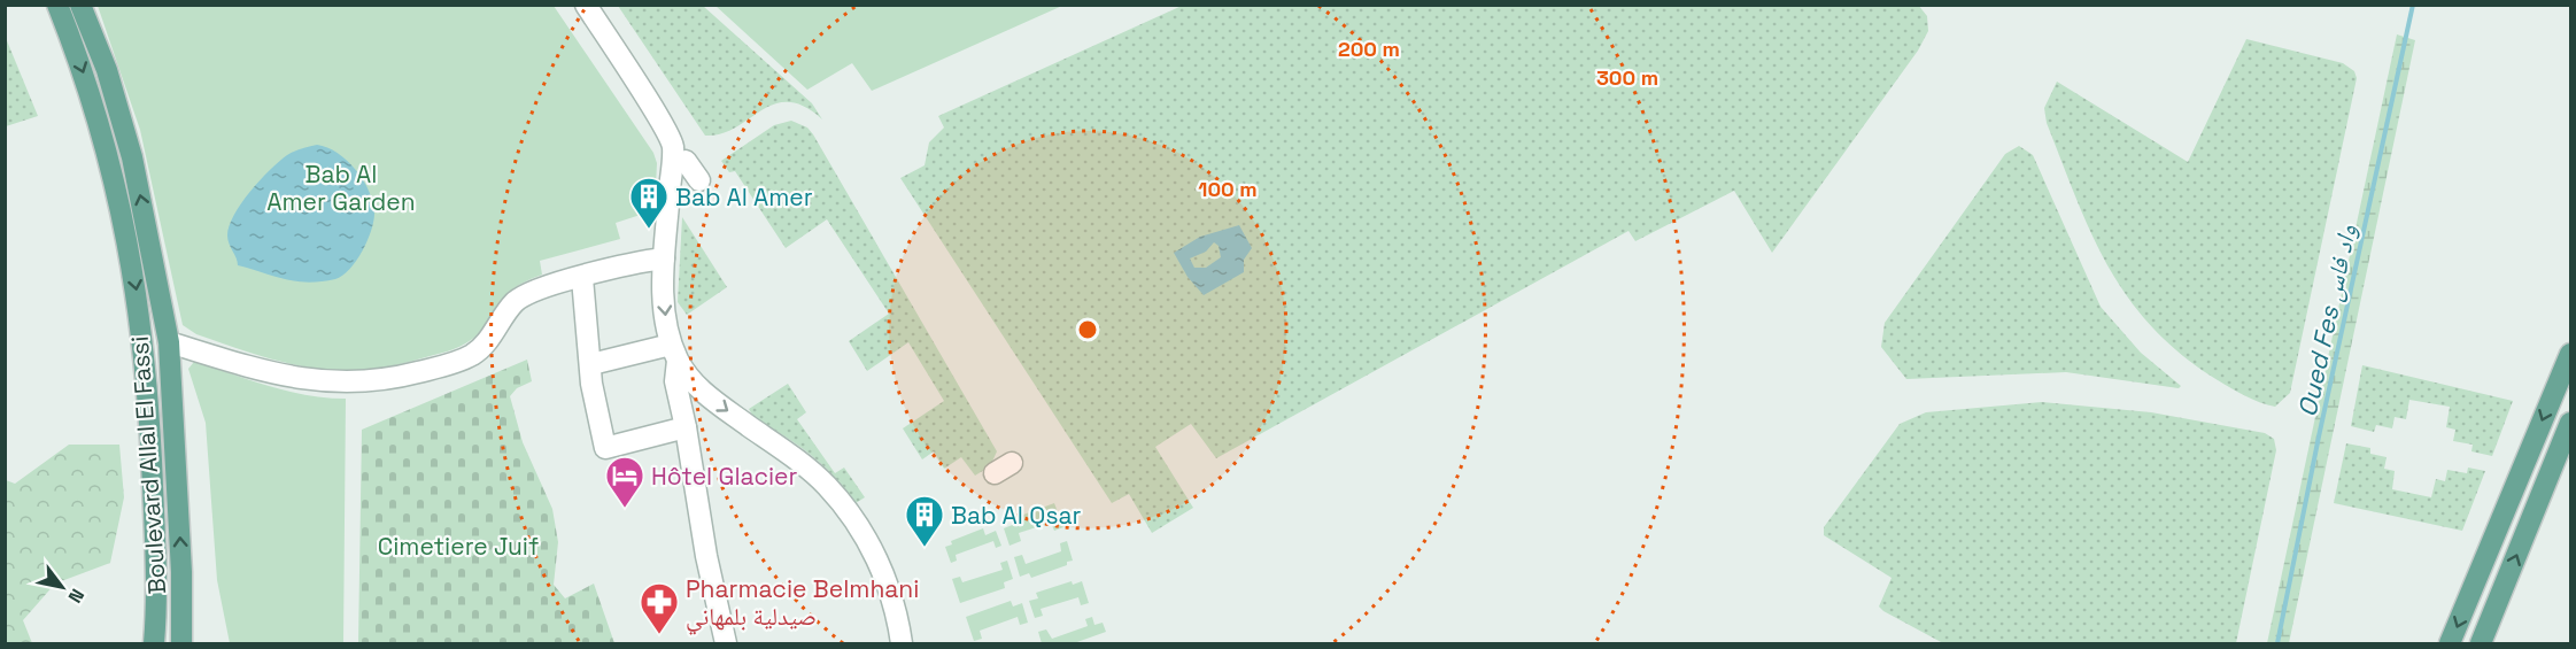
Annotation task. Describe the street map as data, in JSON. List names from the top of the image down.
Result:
{
  "streets": {
    "main road": ["Boulevard Allal El Fassi"]
  },
  "water": ["Oued Fes واد فاس"],
  "parks": ["Bab Al Amer Garden", "Cimetiere Juif"],
  "places": {
    "building": ["Bab Al Amer", "Bab Al Qsar"],
    "hotel": ["Hôtel Glacier"],
    "pharmacy": ["Pharmacie Belmhani صيدلية بلمهاني"]
  },
  "north": "bottom right",
  "rings": ["200 m", "300 m", "100 m"]
}
